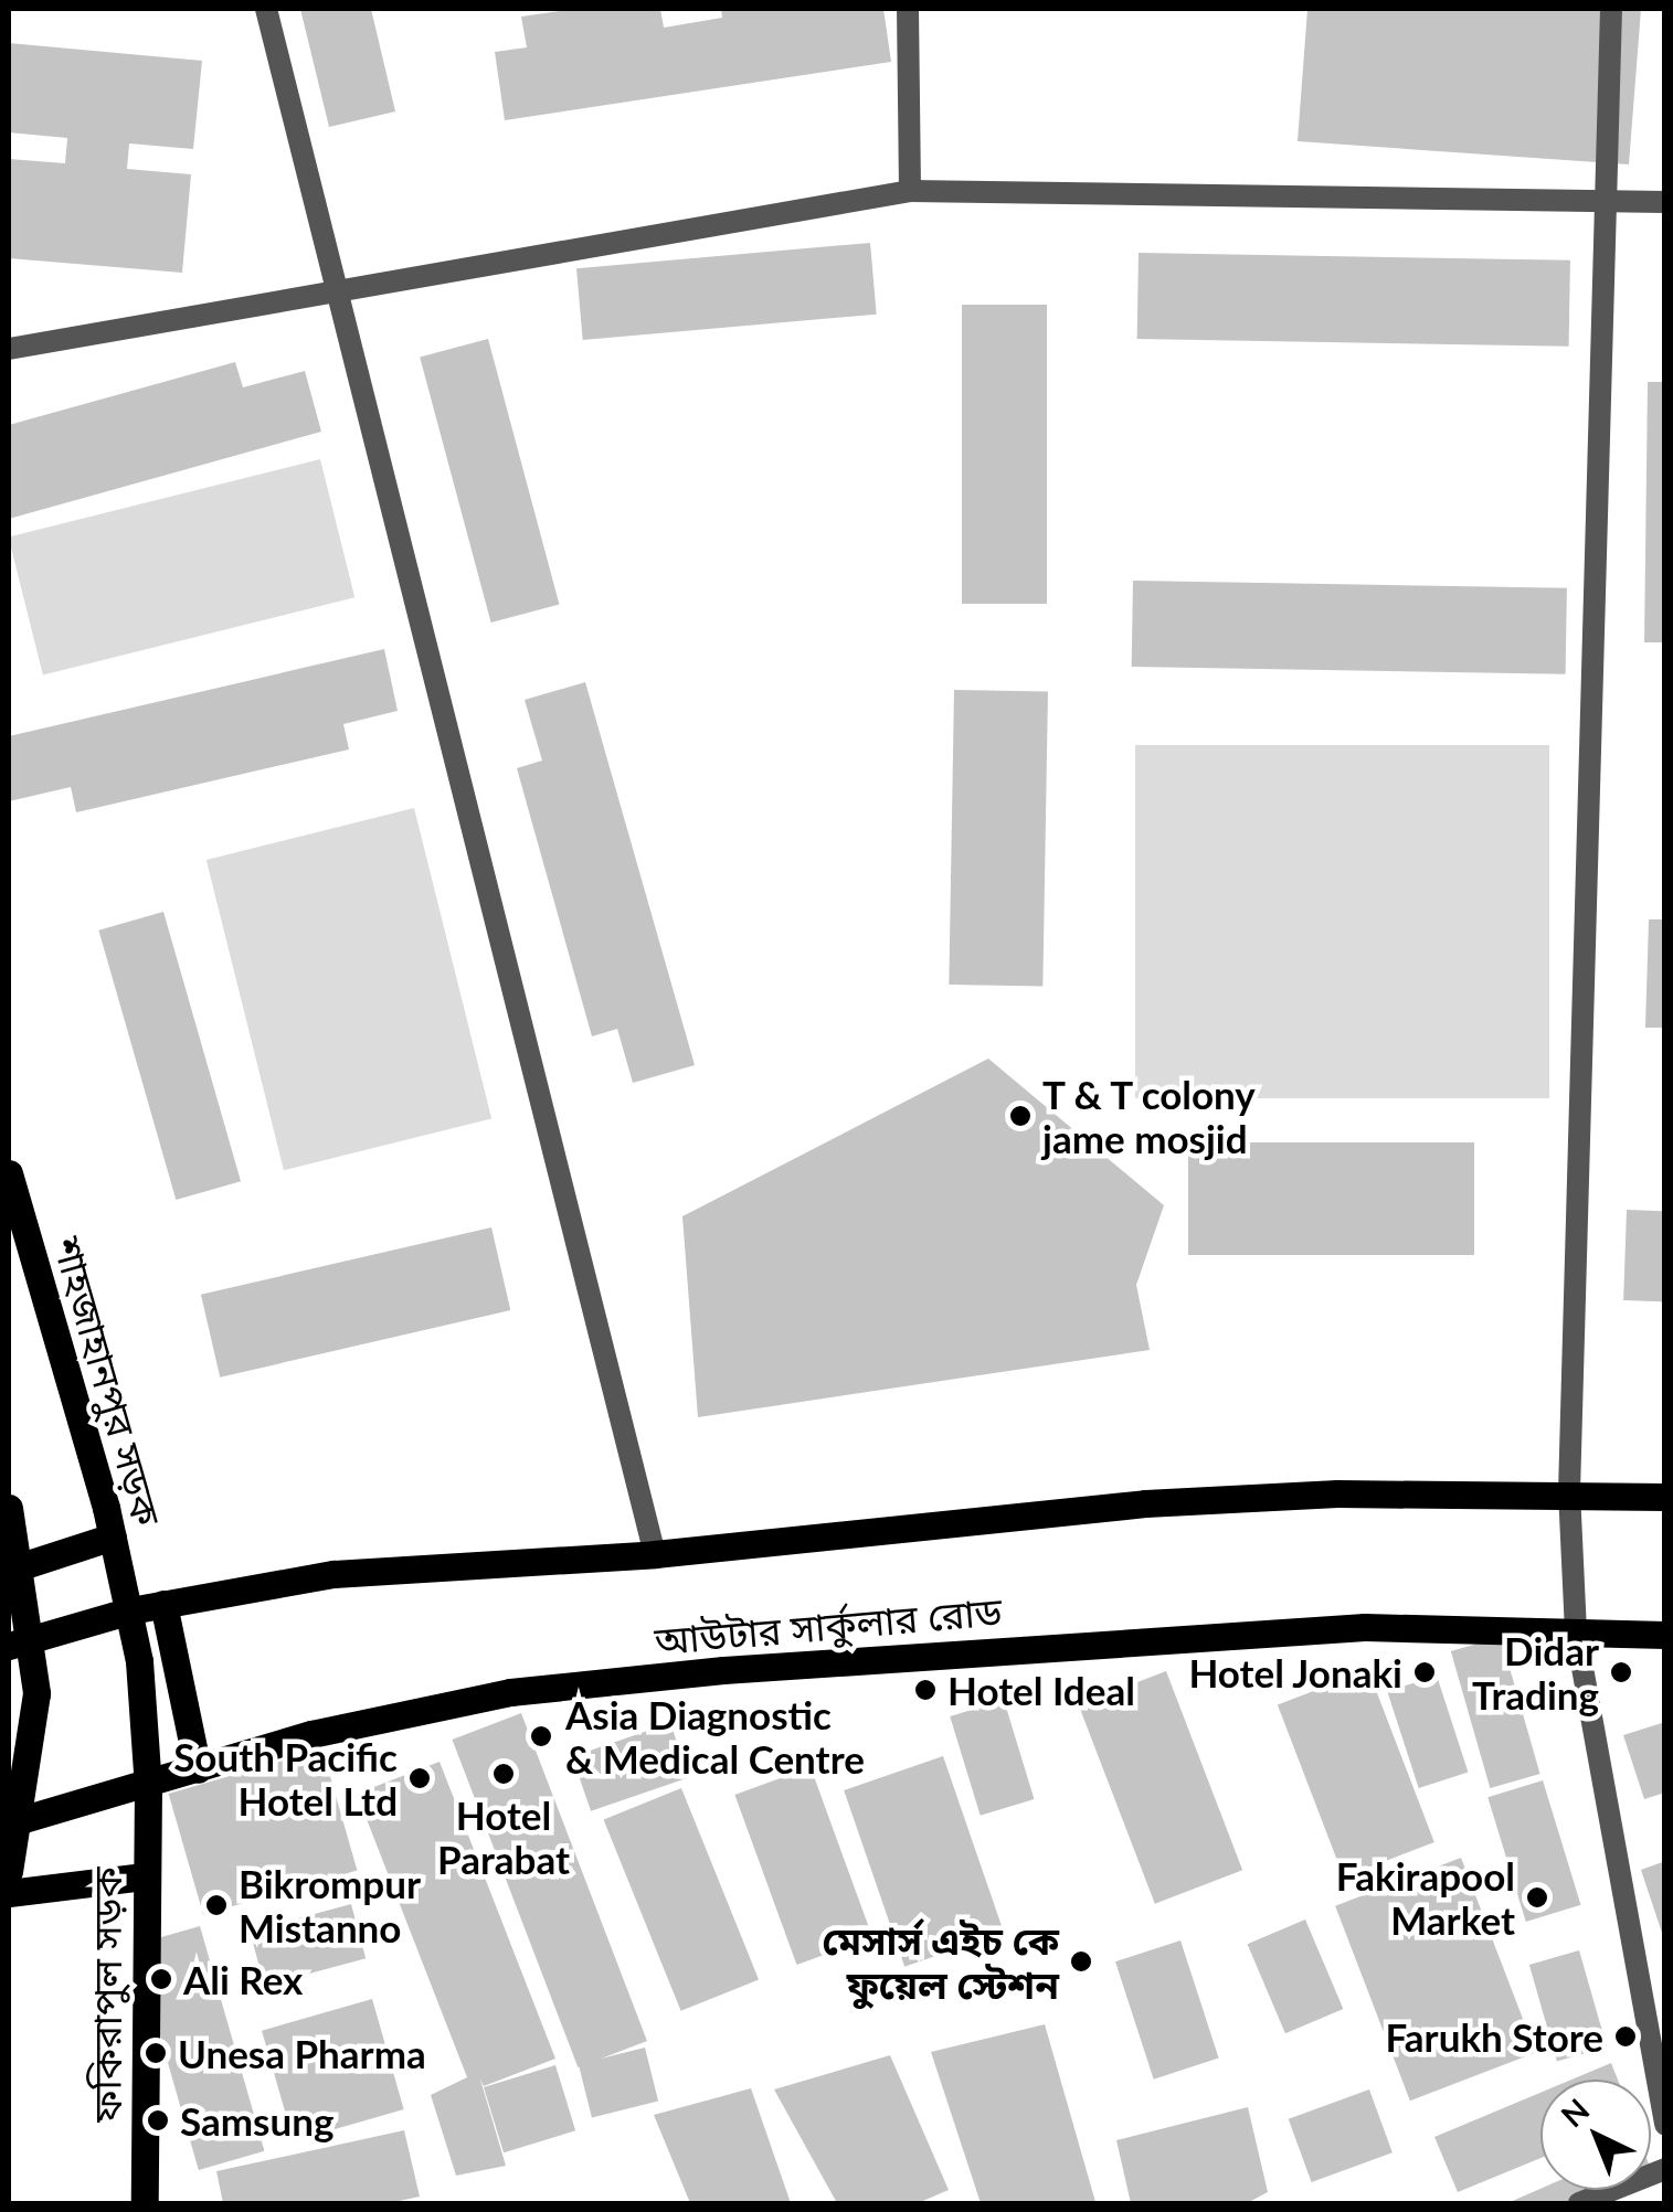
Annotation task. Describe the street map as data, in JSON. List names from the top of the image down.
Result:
{
  "streets": {
    "main road": ["শাহজাহানপুর সড়ক", "আউটার সার্কুলার রোড", "ফকিরাপুল সড়ক"]
  },
  "crossings": [
    ["শাহজাহানপুর সড়ক", "আউটার সার্কুলার রোড"],
    ["শাহজাহানপুর সড়ক", "ফকিরাপুল সড়ক"],
    ["আউটার সার্কুলার রোড", "ফকিরাপুল সড়ক"]
  ],
  "places": [
    "T & T colony jame mosjid",
    "Hotel Jonaki",
    "Didar Trading",
    "Hotel Ideal",
    "Asia Diagnostic & Medical Centre",
    "Hotel Parabat",
    "South Pacific Hotel Ltd",
    "Fakirapool Market",
    "Bikrompur Mistanno",
    "মেসার্স এইচ কে ফুয়েল স্টেশন",
    "Ali Rex",
    "Farukh Store",
    "Unesa Pharma",
    "Samsung"
  ],
  "north": "top left"
}
